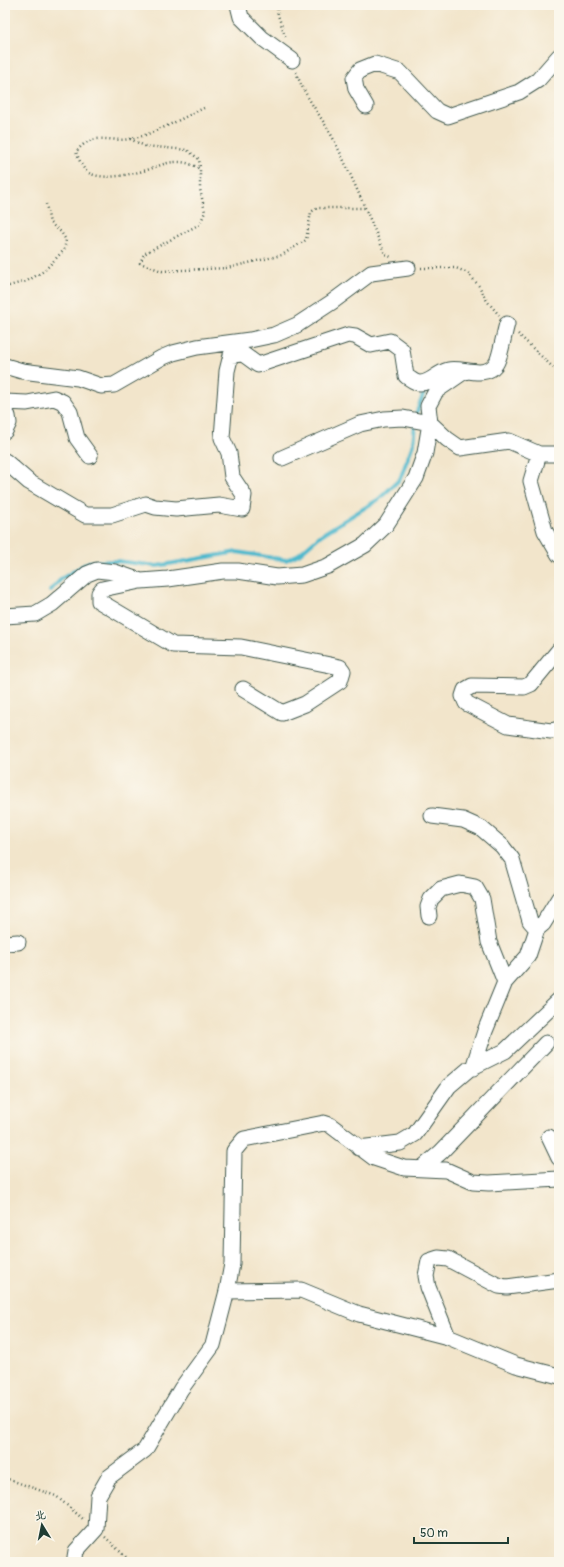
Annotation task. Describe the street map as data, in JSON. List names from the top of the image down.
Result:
{
  "scale_bar": "50 m",
  "north": "top"
}
